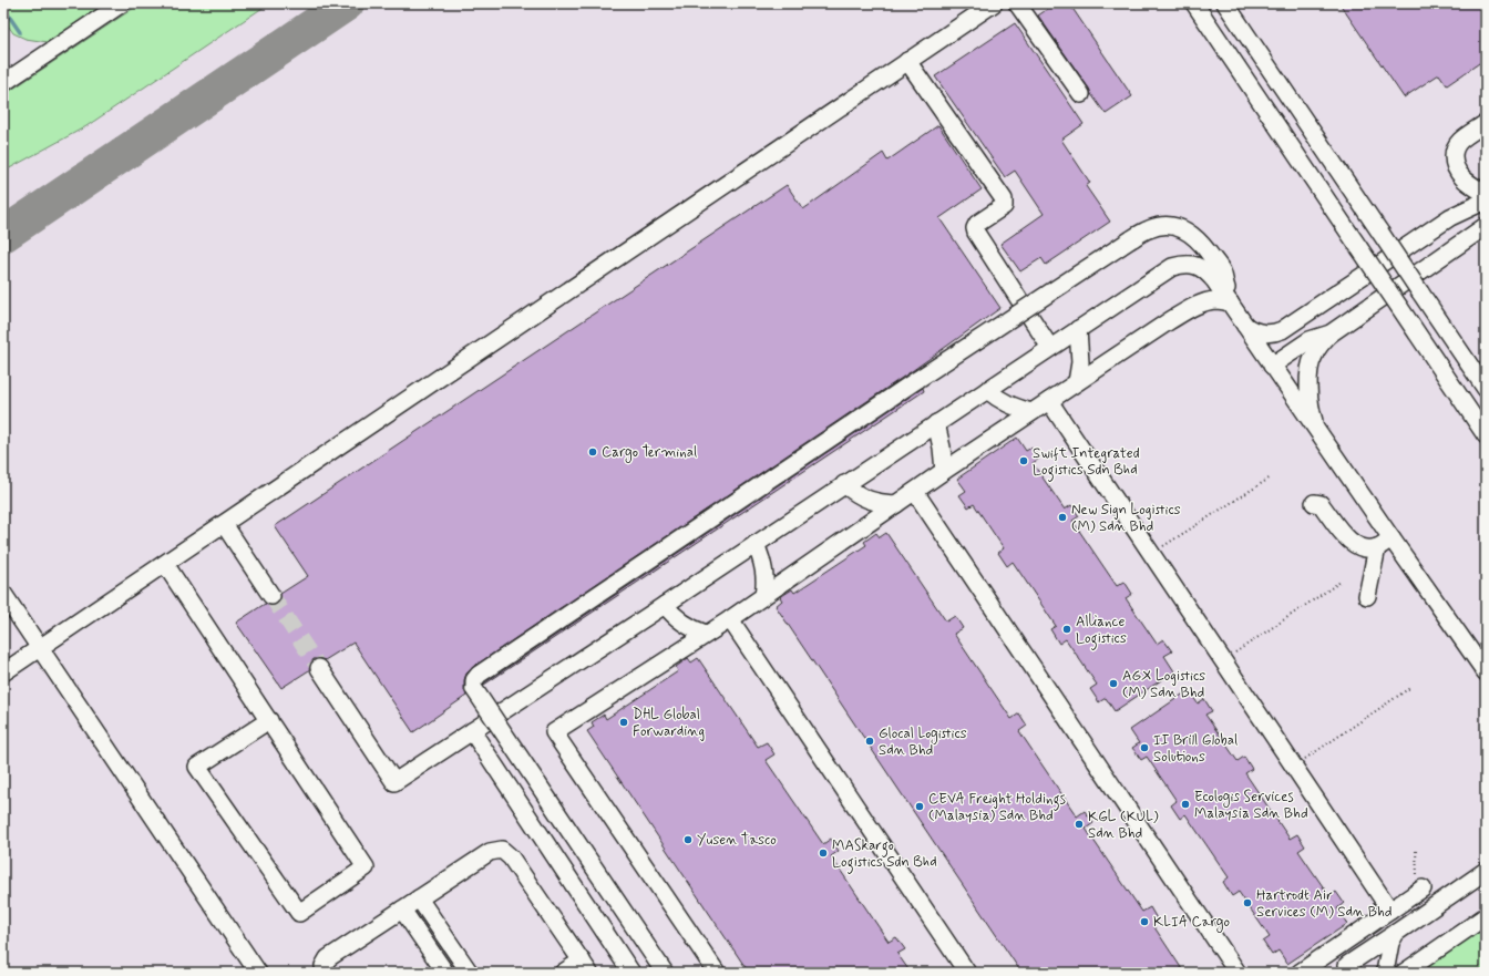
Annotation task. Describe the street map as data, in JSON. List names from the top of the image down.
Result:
{
  "places": [
    "Cargo Terminal",
    "Swift Integrated Logistics Sdn Bhd",
    "New Sign Logistics (M) Sdn Bhd",
    "Alliance Logistics",
    "AGX Logistics (M) Sdn Bhd",
    "DHL Global Forwarding",
    "Glocal Logistics Sdn Bhd",
    "II Brill Global Solutions",
    "Ecologis Services Malaysia Sdn Bhd",
    "CEVA Freight Holdings (Malaysia) Sdn Bhd",
    "KGL (KUL) Sdn Bhd",
    "Yusen Tasco",
    "MASkargo Logistics Sdn Bhd",
    "Hartrodt Air Services (M) Sdn Bhd",
    "KLIA Cargo"
  ]
}
